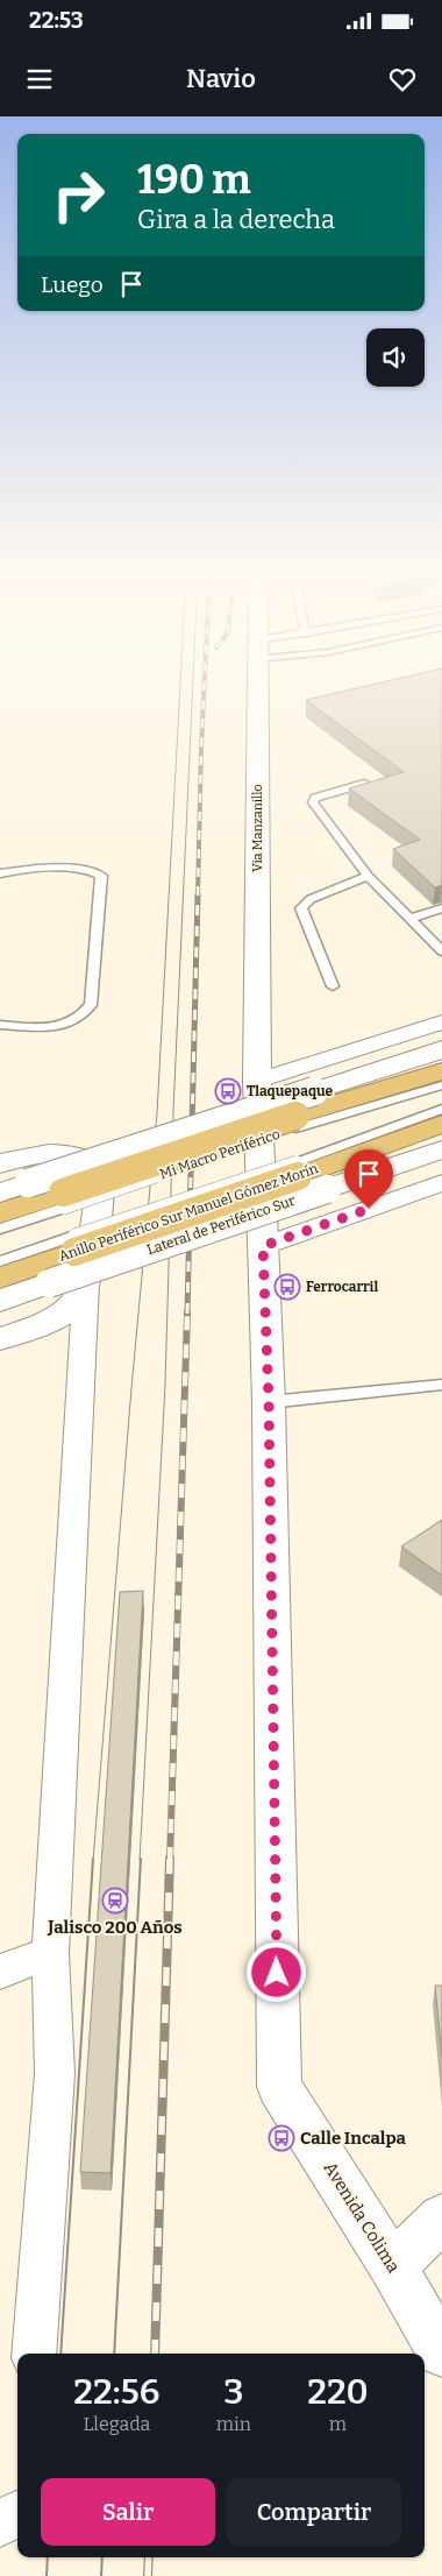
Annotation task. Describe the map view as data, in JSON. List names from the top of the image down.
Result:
{
  "streets": {
    "highway": ["Anillo Periférico Sur Manuel Gómez Morín"],
    "street": ["Via Manzanillo", "Lateral de Periférico Sur", "Avenida Colima"],
    "lane": ["Mi Macro Periférico"]
  },
  "crossings": [
    ["Via Manzanillo", "Avenida Colima"]
  ],
  "places": {
    "bus stop": ["Tlaquepaque", "Ferrocarril", "Calle Incalpa"],
    "station": ["Jalisco 200 Años"]
  },
  "page": {
    "status": "22:53",
    "header": "Navio",
    "turn": ["190 m", "Gira a la derecha"],
    "then": "Luego",
    "eta": [
      "22:56",
      "Llegada",
      "3",
      "min",
      "220",
      "m"
    ],
    "buttons": ["Salir", "Compartir"]
  }
}
